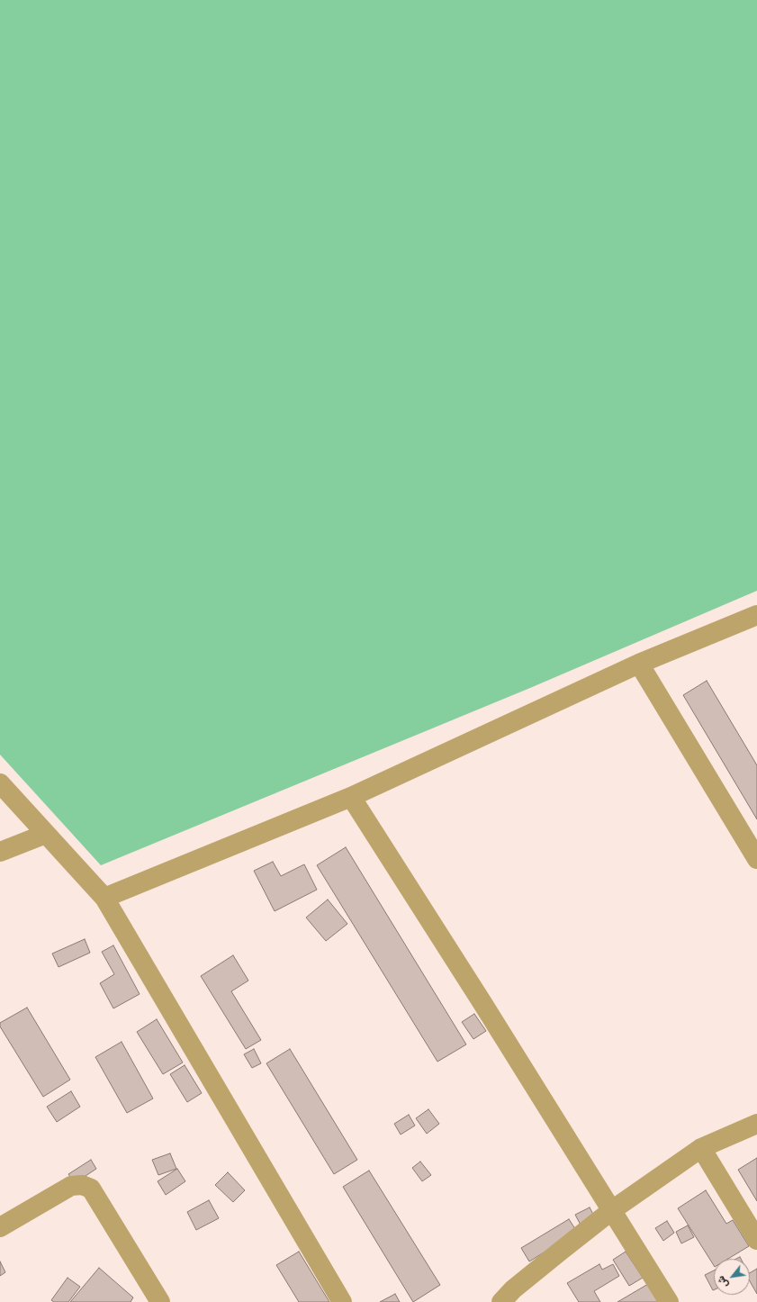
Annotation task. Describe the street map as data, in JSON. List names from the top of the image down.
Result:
{
  "north": "bottom left"
}
